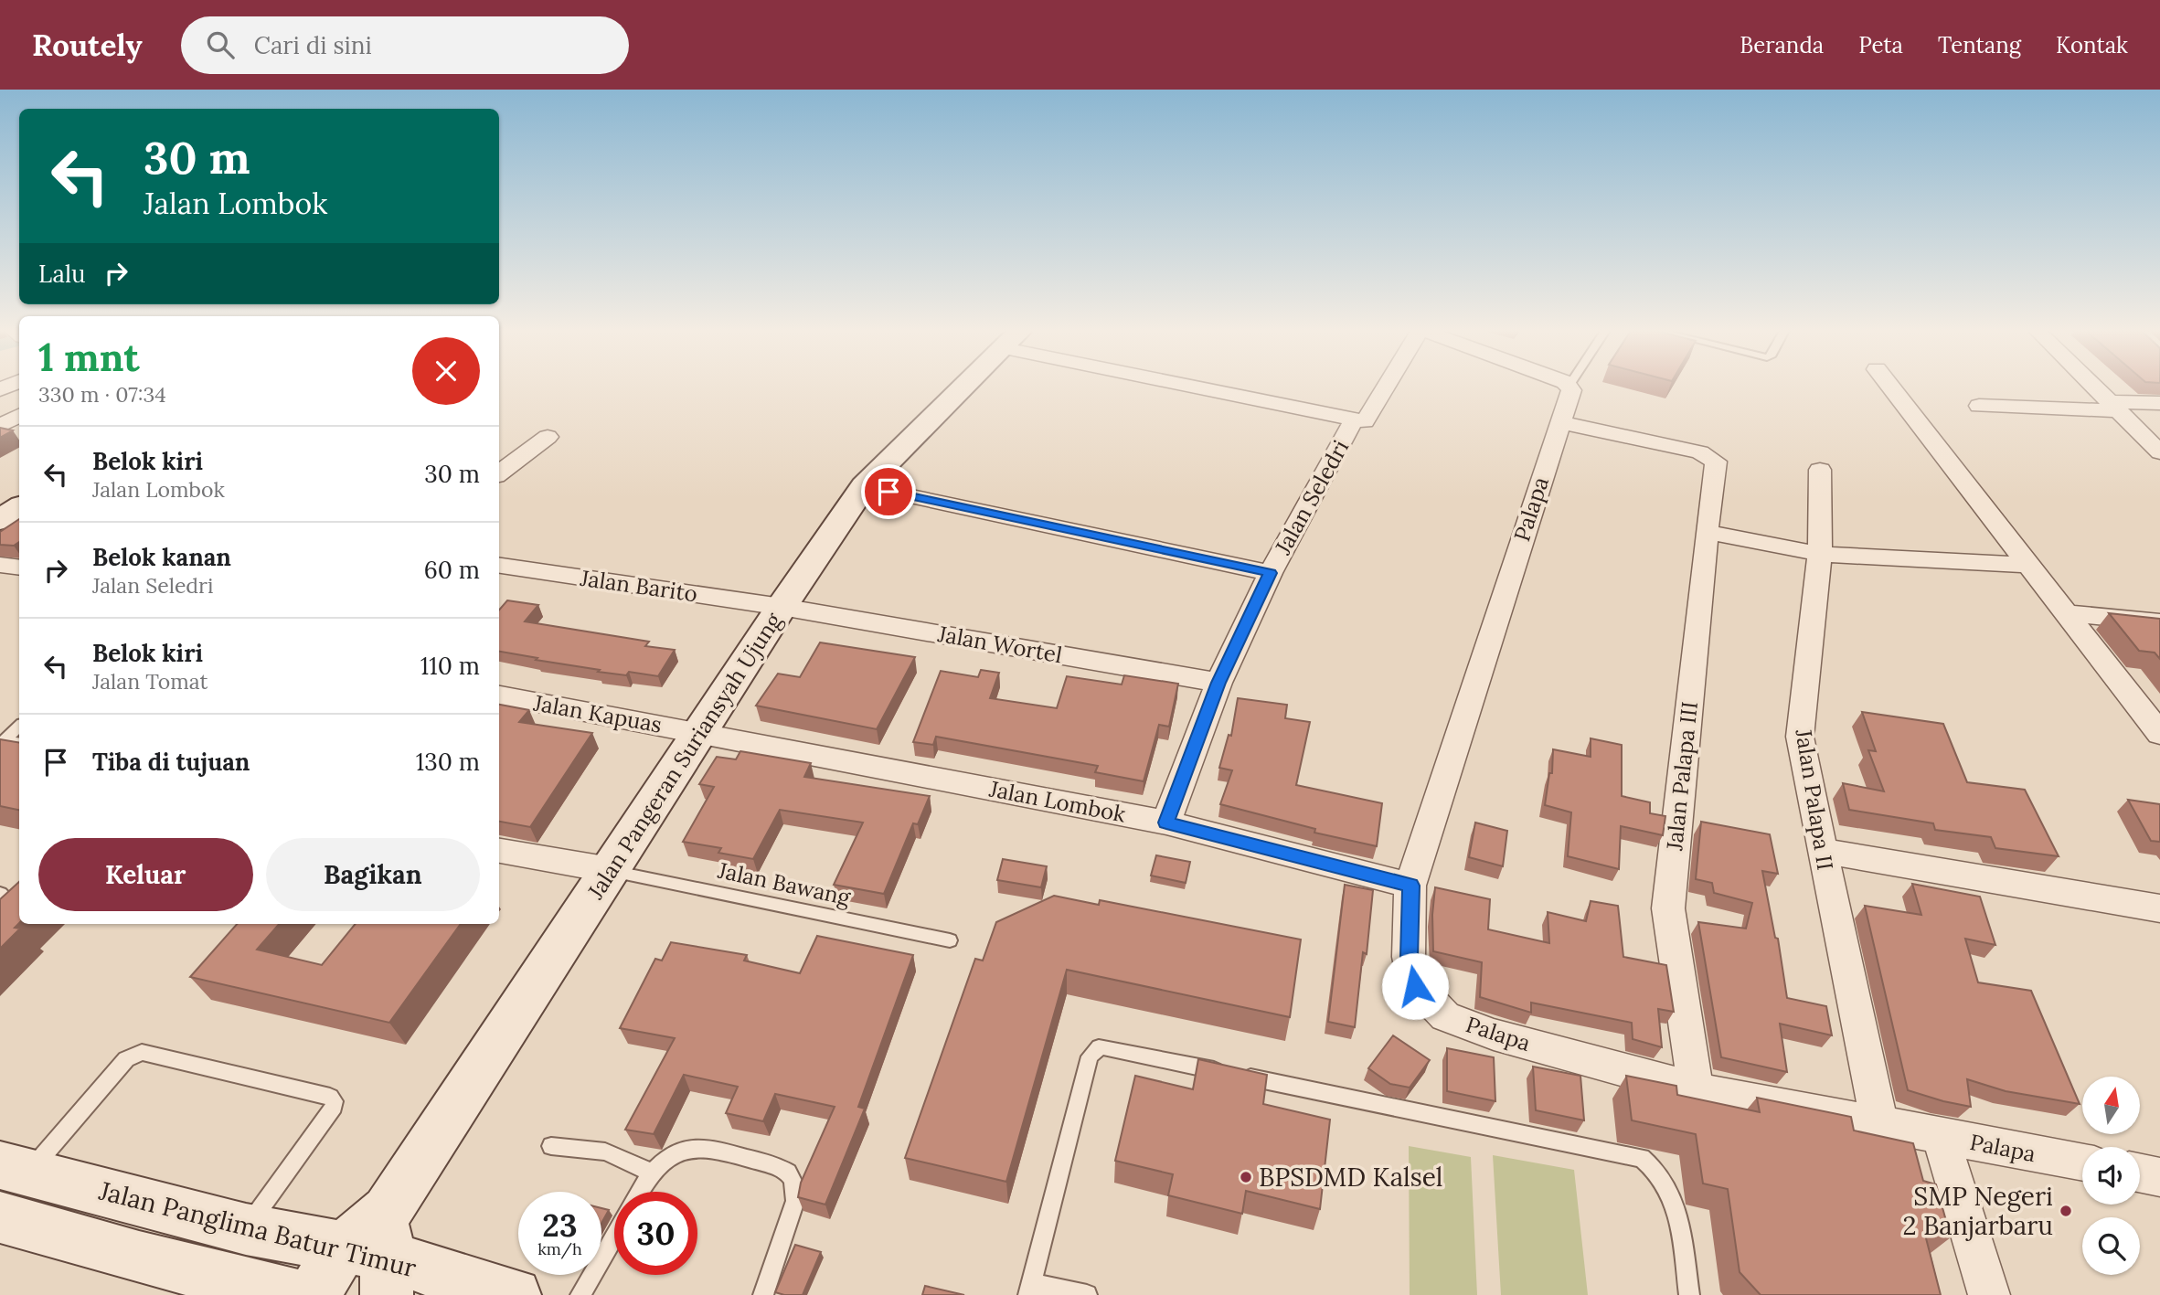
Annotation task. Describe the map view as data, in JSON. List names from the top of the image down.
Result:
{
  "streets": {
    "main road": ["Jalan Pangeran Suriansyah Ujung", "Jalan Panglima Batur Timur"],
    "street": [
      "Jalan Seledri",
      "Palapa",
      "Jalan Barito",
      "Jalan Wortel",
      "Jalan Kapuas",
      "Jalan Palapa III",
      "Jalan Palapa II",
      "Jalan Lombok"
    ],
    "lane": ["Jalan Bawang"]
  },
  "crossings": [
    ["Jalan Seledri", "Jalan Wortel"],
    ["Jalan Seledri", "Jalan Lombok"],
    ["Palapa", "Jalan Palapa III"],
    ["Palapa", "Jalan Palapa II"],
    ["Palapa", "Jalan Lombok"],
    ["Jalan Barito", "Jalan Wortel"],
    ["Jalan Barito", "Jalan Pangeran Suriansyah Ujung"],
    ["Jalan Wortel", "Jalan Pangeran Suriansyah Ujung"],
    ["Jalan Kapuas", "Jalan Pangeran Suriansyah Ujung"],
    ["Jalan Kapuas", "Jalan Lombok"],
    ["Jalan Pangeran Suriansyah Ujung", "Jalan Lombok"],
    ["Jalan Pangeran Suriansyah Ujung", "Jalan Bawang"],
    ["Jalan Pangeran Suriansyah Ujung", "Jalan Panglima Batur Timur"]
  ],
  "places": ["BPSDMD Kalsel", "SMP Negeri 2 Banjarbaru"],
  "north": "top",
  "page": {
    "header": "Routely",
    "search": "Cari di sini",
    "nav": [
      "Beranda",
      "Peta",
      "Tentang",
      "Kontak"
    ],
    "turn": ["30 m", "Jalan Lombok"],
    "then": "Lalu",
    "heading": ["1 mnt", "330 m · 07:34"],
    "list": [
      {
        "name": "Belok kiri",
        "note": "Jalan Lombok",
        "value": "30 m"
      },
      {
        "name": "Belok kanan",
        "note": "Jalan Seledri",
        "value": "60 m"
      },
      {
        "name": "Belok kiri",
        "note": "Jalan Tomat",
        "value": "110 m"
      },
      {
        "name": "Tiba di tujuan",
        "value": "130 m"
      }
    ],
    "buttons": ["Keluar", "Bagikan"],
    "speed": "23 km/h",
    "limit": "30"
  }
}
